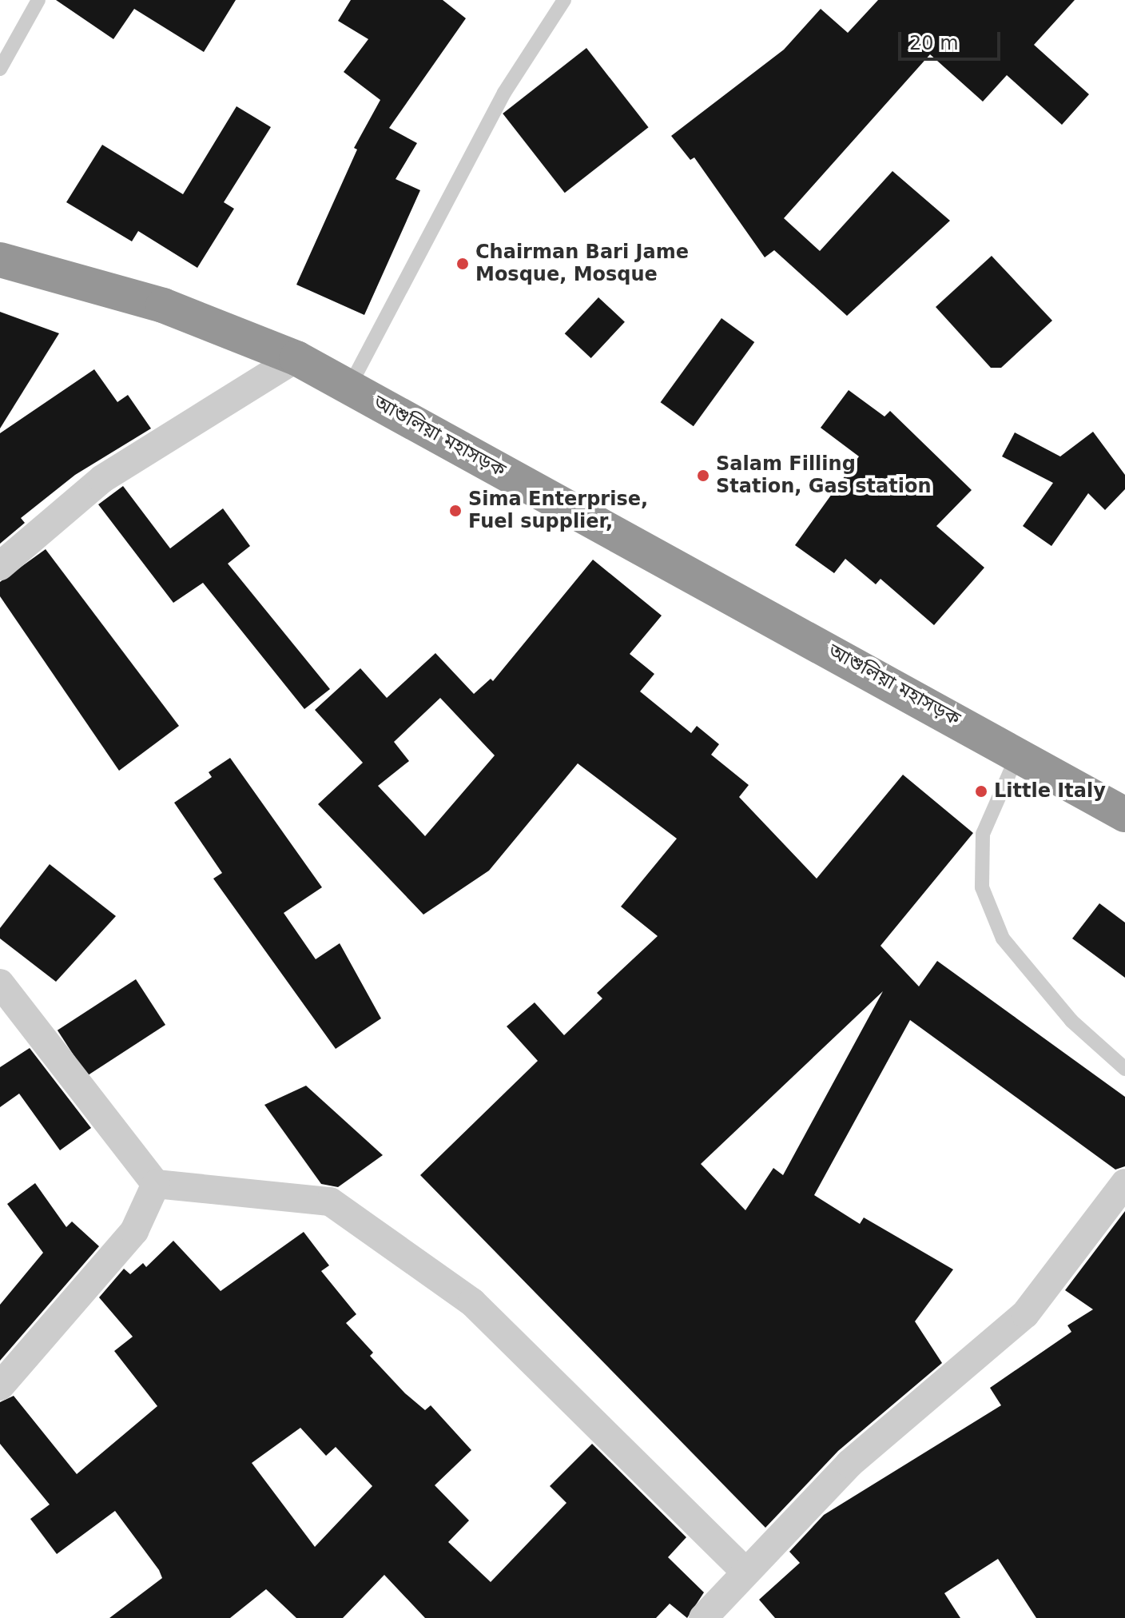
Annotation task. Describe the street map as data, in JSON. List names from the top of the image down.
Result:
{
  "streets": {
    "highway": ["আশুলিয়া মহাসড়ক"]
  },
  "places": [
    "Chairman Bari Jame Mosque, Mosque",
    "Salam Filling Station, Gas station",
    "Sima Enterprise, Fuel supplier,",
    "Little Italy"
  ],
  "scale_bar": "20 m"
}
